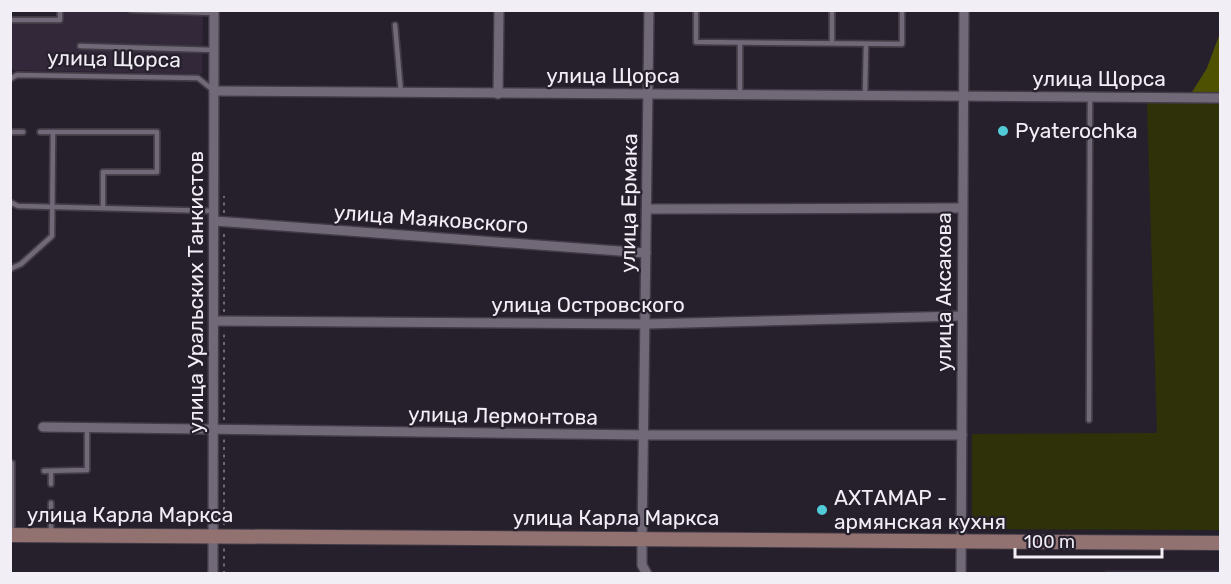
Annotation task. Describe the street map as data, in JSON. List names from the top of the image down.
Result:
{
  "streets": {
    "main road": ["улица Карла Маркса"],
    "street": [
      "улица Щорса",
      "улица Ермака",
      "улица Маяковского",
      "улица Уральских Танкистов",
      "улица Аксакова",
      "улица Островского",
      "улица Лермонтова"
    ]
  },
  "crossings": [
    ["улица Щорса", "улица Ермака"],
    ["улица Щорса", "улица Уральских Танкистов"],
    ["улица Щорса", "улица Аксакова"],
    ["улица Ермака", "улица Маяковского"],
    ["улица Ермака", "улица Островского"],
    ["улица Ермака", "улица Лермонтова"],
    ["улица Ермака", "улица Карла Маркса"],
    ["улица Маяковского", "улица Уральских Танкистов"],
    ["улица Уральских Танкистов", "улица Островского"],
    ["улица Уральских Танкистов", "улица Лермонтова"],
    ["улица Уральских Танкистов", "улица Карла Маркса"],
    ["улица Аксакова", "улица Островского"],
    ["улица Аксакова", "улица Лермонтова"],
    ["улица Аксакова", "улица Карла Маркса"]
  ],
  "places": ["Pyaterochka", "АХТАМАР - армянская кухня"],
  "scale_bar": "100 m"
}
